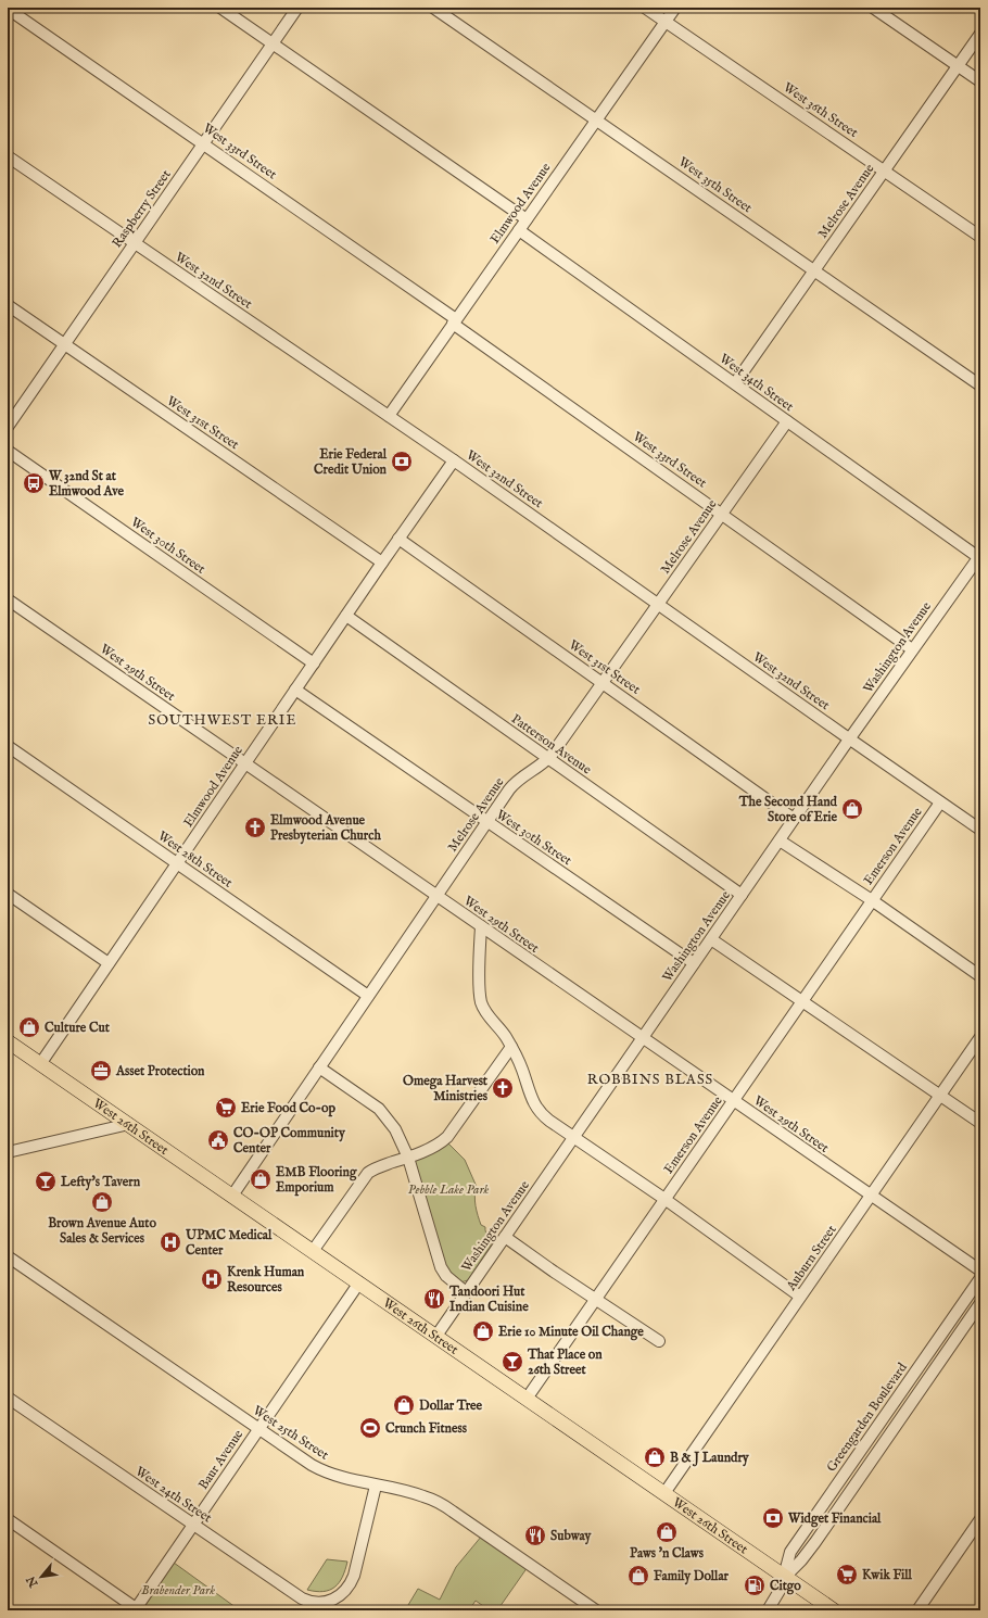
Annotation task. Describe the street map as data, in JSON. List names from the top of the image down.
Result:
{
  "streets": {
    "main road": ["West 26th Street"],
    "street": [
      "West 36th Street",
      "West 33rd Street",
      "West 35th Street",
      "Melrose Avenue",
      "Elmwood Avenue",
      "Raspberry Street",
      "West 32nd Street",
      "West 34th Street",
      "West 31st Street",
      "West 30th Street",
      "Washington Avenue",
      "West 29th Street",
      "Patterson Avenue",
      "Emerson Avenue",
      "West 28th Street",
      "Auburn Street",
      "Greengarden Boulevard",
      "West 25th Street",
      "Baur Avenue",
      "West 24th Street"
    ]
  },
  "crossings": [
    ["West 36th Street", "Melrose Avenue"],
    ["West 36th Street", "Elmwood Avenue"],
    ["West 33rd Street", "Melrose Avenue"],
    ["West 33rd Street", "Elmwood Avenue"],
    ["West 33rd Street", "Raspberry Street"],
    ["West 33rd Street", "Washington Avenue"],
    ["West 35th Street", "Melrose Avenue"],
    ["West 35th Street", "Elmwood Avenue"],
    ["Melrose Avenue", "West 32nd Street"],
    ["Melrose Avenue", "West 34th Street"],
    ["Melrose Avenue", "West 31st Street"],
    ["Melrose Avenue", "West 30th Street"],
    ["Melrose Avenue", "West 29th Street"],
    ["Melrose Avenue", "Patterson Avenue"],
    ["Melrose Avenue", "West 28th Street"],
    ["Melrose Avenue", "West 26th Street"],
    ["Elmwood Avenue", "West 32nd Street"],
    ["Elmwood Avenue", "West 34th Street"],
    ["Elmwood Avenue", "West 31st Street"],
    ["Elmwood Avenue", "West 30th Street"],
    ["Elmwood Avenue", "West 29th Street"],
    ["Elmwood Avenue", "Patterson Avenue"],
    ["Elmwood Avenue", "West 28th Street"],
    ["Elmwood Avenue", "West 26th Street"],
    ["Raspberry Street", "West 32nd Street"],
    ["Raspberry Street", "West 31st Street"],
    ["West 32nd Street", "Washington Avenue"],
    ["West 32nd Street", "Emerson Avenue"],
    ["West 34th Street", "Washington Avenue"],
    ["West 31st Street", "Washington Avenue"],
    ["West 30th Street", "Washington Avenue"],
    ["Washington Avenue", "West 29th Street"],
    ["Washington Avenue", "Patterson Avenue"],
    ["Washington Avenue", "West 26th Street"],
    ["West 29th Street", "Emerson Avenue"],
    ["West 29th Street", "Auburn Street"],
    ["Emerson Avenue", "West 26th Street"],
    ["West 26th Street", "Auburn Street"],
    ["West 26th Street", "Greengarden Boulevard"],
    ["West 26th Street", "Baur Avenue"],
    ["West 25th Street", "Baur Avenue"],
    ["West 25th Street", "West 24th Street"],
    ["Baur Avenue", "West 24th Street"]
  ],
  "districts": ["SOUTHWEST ERIE", "ROBBINS BLASS"],
  "parks": ["Pebble Lake Park", "Brabender Park"],
  "places": {
    "bank": ["Erie Federal Credit Union", "Widget Financial"],
    "bus stop": ["W 32nd St at Elmwood Ave"],
    "shop": [
      "The Second Hand Store of Erie",
      "Culture Cut",
      "EMB Flooring Emporium",
      "Brown Avenue Auto Sales & Services",
      "Erie 10 Minute Oil Change",
      "Dollar Tree",
      "B & J Laundry",
      "Paws 'n Claws",
      "Family Dollar"
    ],
    "church": ["Elmwood Avenue Presbyterian Church", "Omega Harvest Ministries"],
    "office": ["Asset Protection"],
    "supermarket": ["Erie Food Co-op", "Kwik Fill"],
    "public building": ["CO-OP Community Center"],
    "bar": ["Lefty's Tavern", "That Place on 26th Street"],
    "hospital": ["UPMC Medical Center", "Krenk Human Resources"],
    "restaurant": ["Tandoori Hut Indian Cuisine", "Subway"],
    "sports": ["Crunch Fitness"],
    "fuel station": ["Citgo"]
  },
  "north": "bottom left"
}
